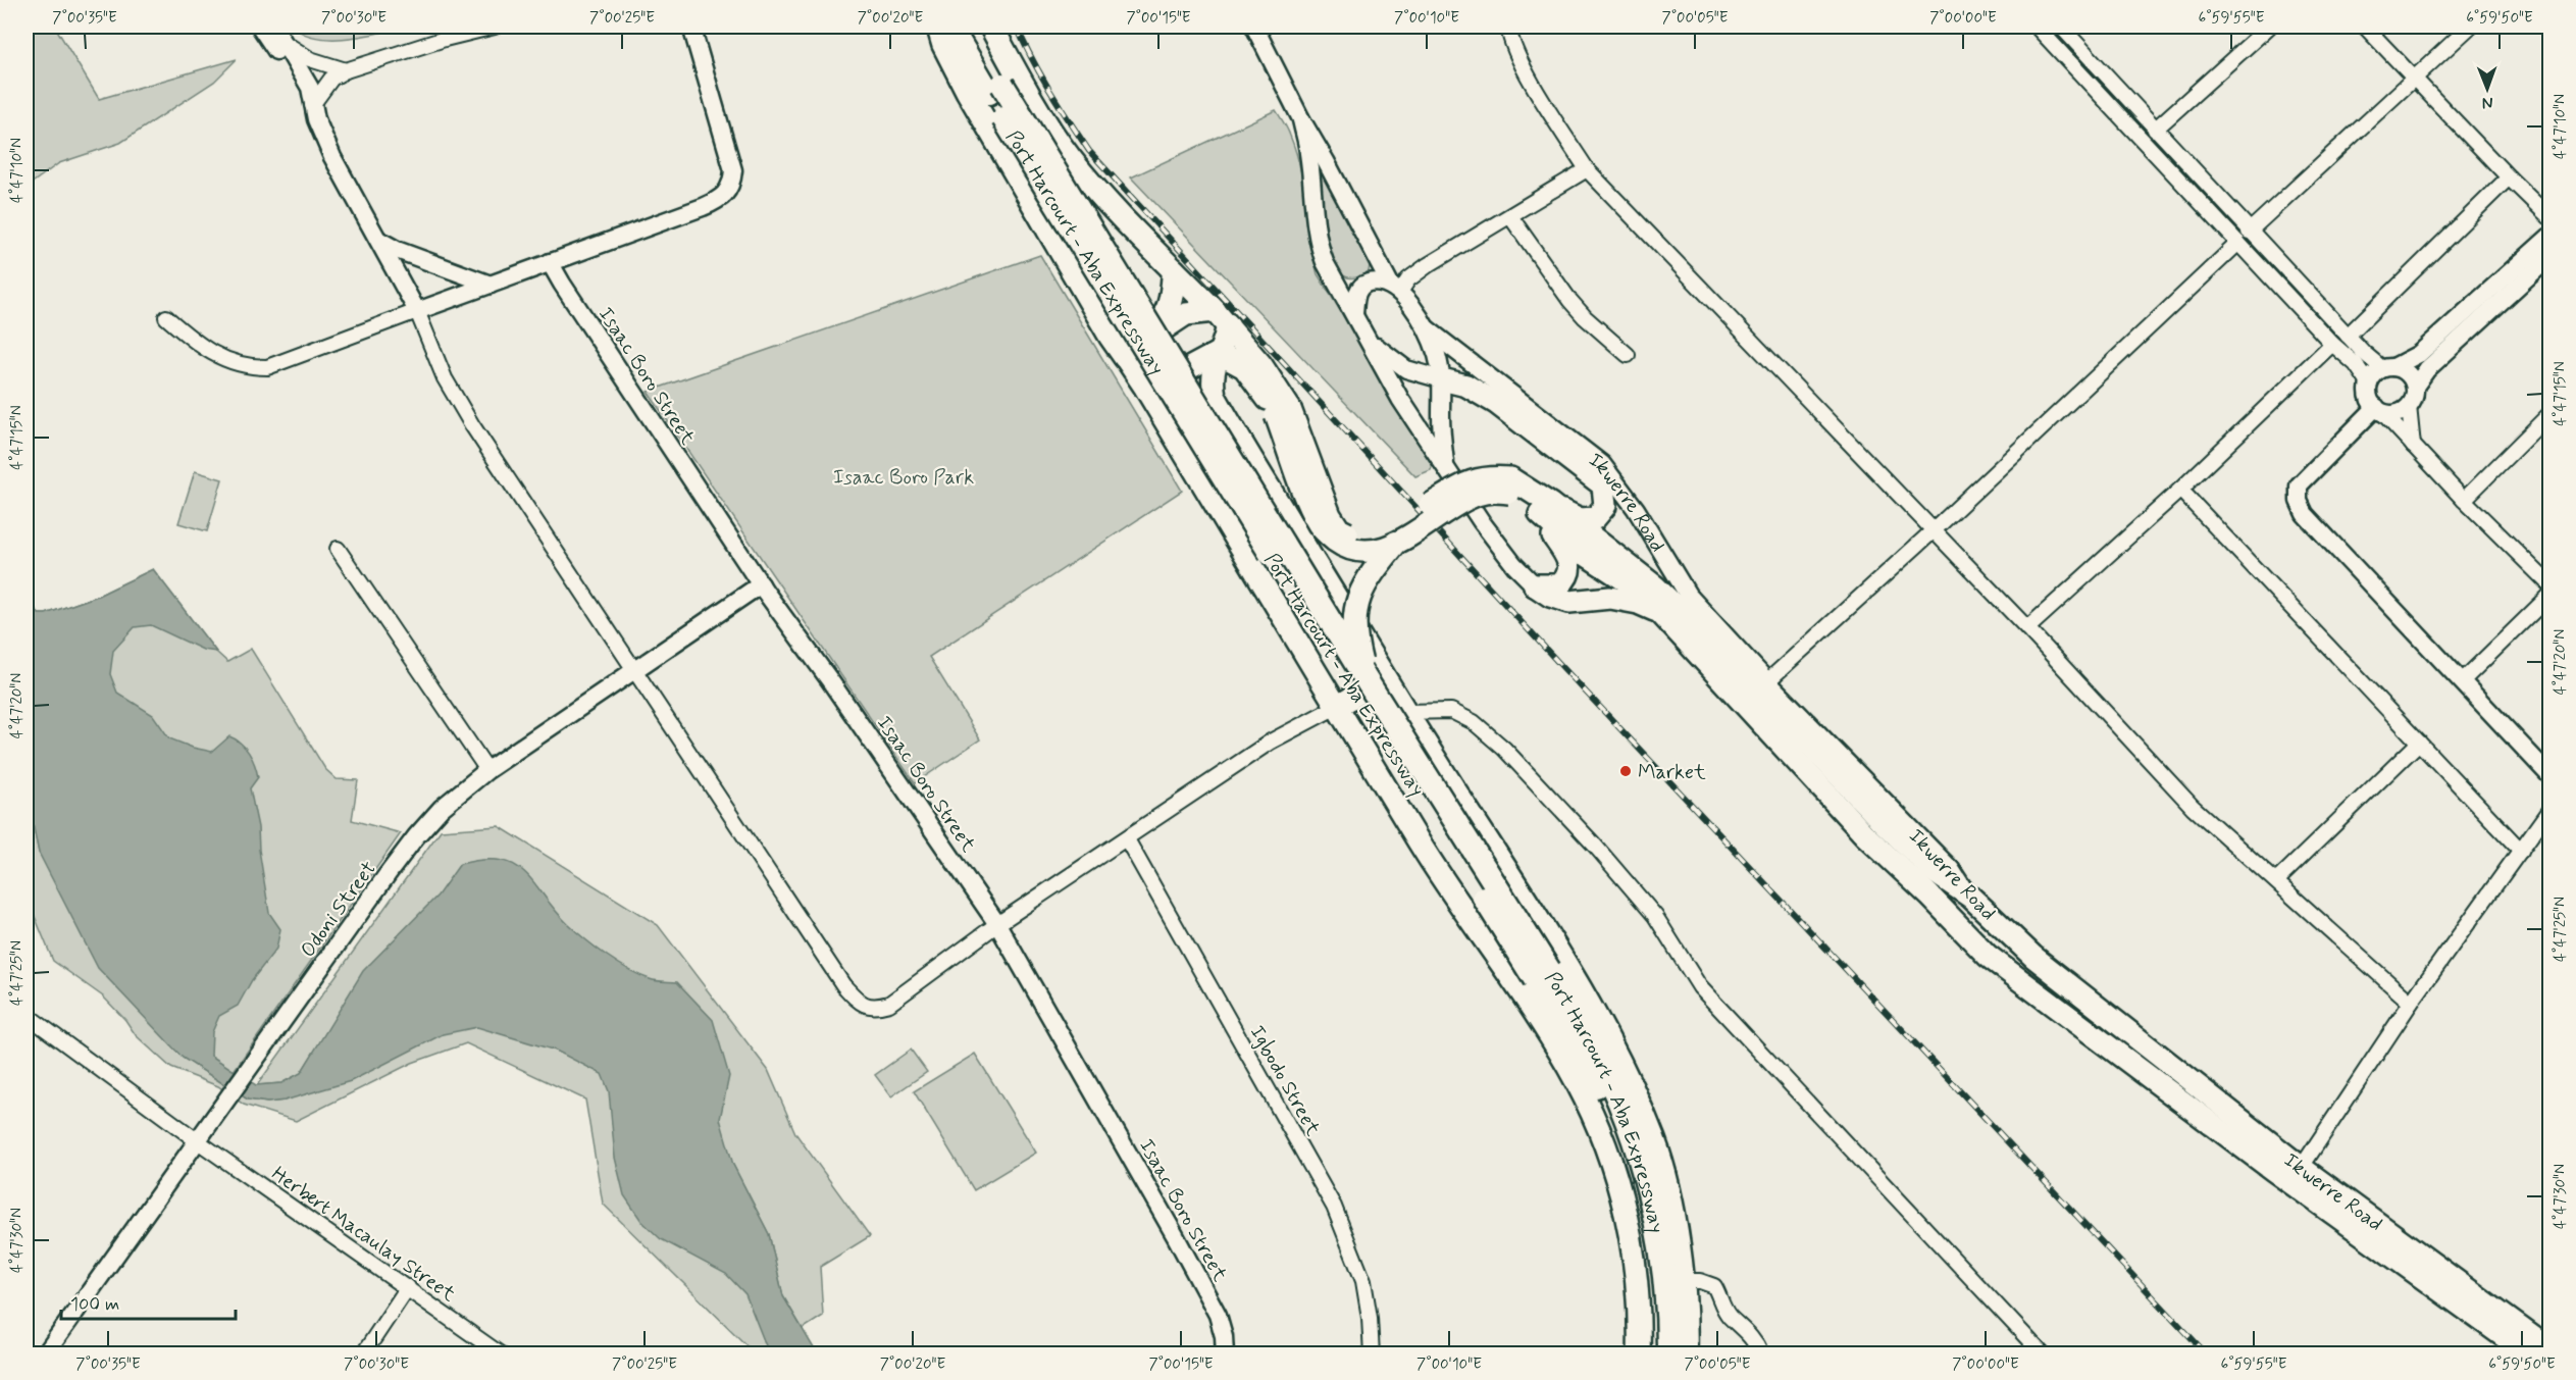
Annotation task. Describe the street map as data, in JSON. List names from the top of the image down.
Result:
{
  "streets": {
    "highway": ["Port Harcourt - Aba Expressway"],
    "main road": ["Ikwerre Road"],
    "street": [
      "Isaac Boro Street",
      "Odoni Street",
      "Igbodo Street",
      "Herbert Macaulay Street"
    ]
  },
  "crossings": [
    ["Isaac Boro Street", "Odoni Street"],
    ["Odoni Street", "Herbert Macaulay Street"]
  ],
  "parks": ["Isaac Boro Park"],
  "places": ["Market"],
  "scale_bar": "100 m",
  "north": "bottom",
  "coordinates": [
    "7°00'35\"E",
    "7°00'30\"E",
    "7°00'25\"E",
    "7°00'20\"E",
    "7°00'15\"E",
    "7°00'10\"E",
    "7°00'05\"E",
    "7°00'00\"E",
    "6°59'55\"E",
    "6°59'50\"E",
    "4°47'10\"N",
    "4°47'15\"N",
    "4°47'20\"N",
    "4°47'25\"N",
    "4°47'30\"N"
  ]
}
